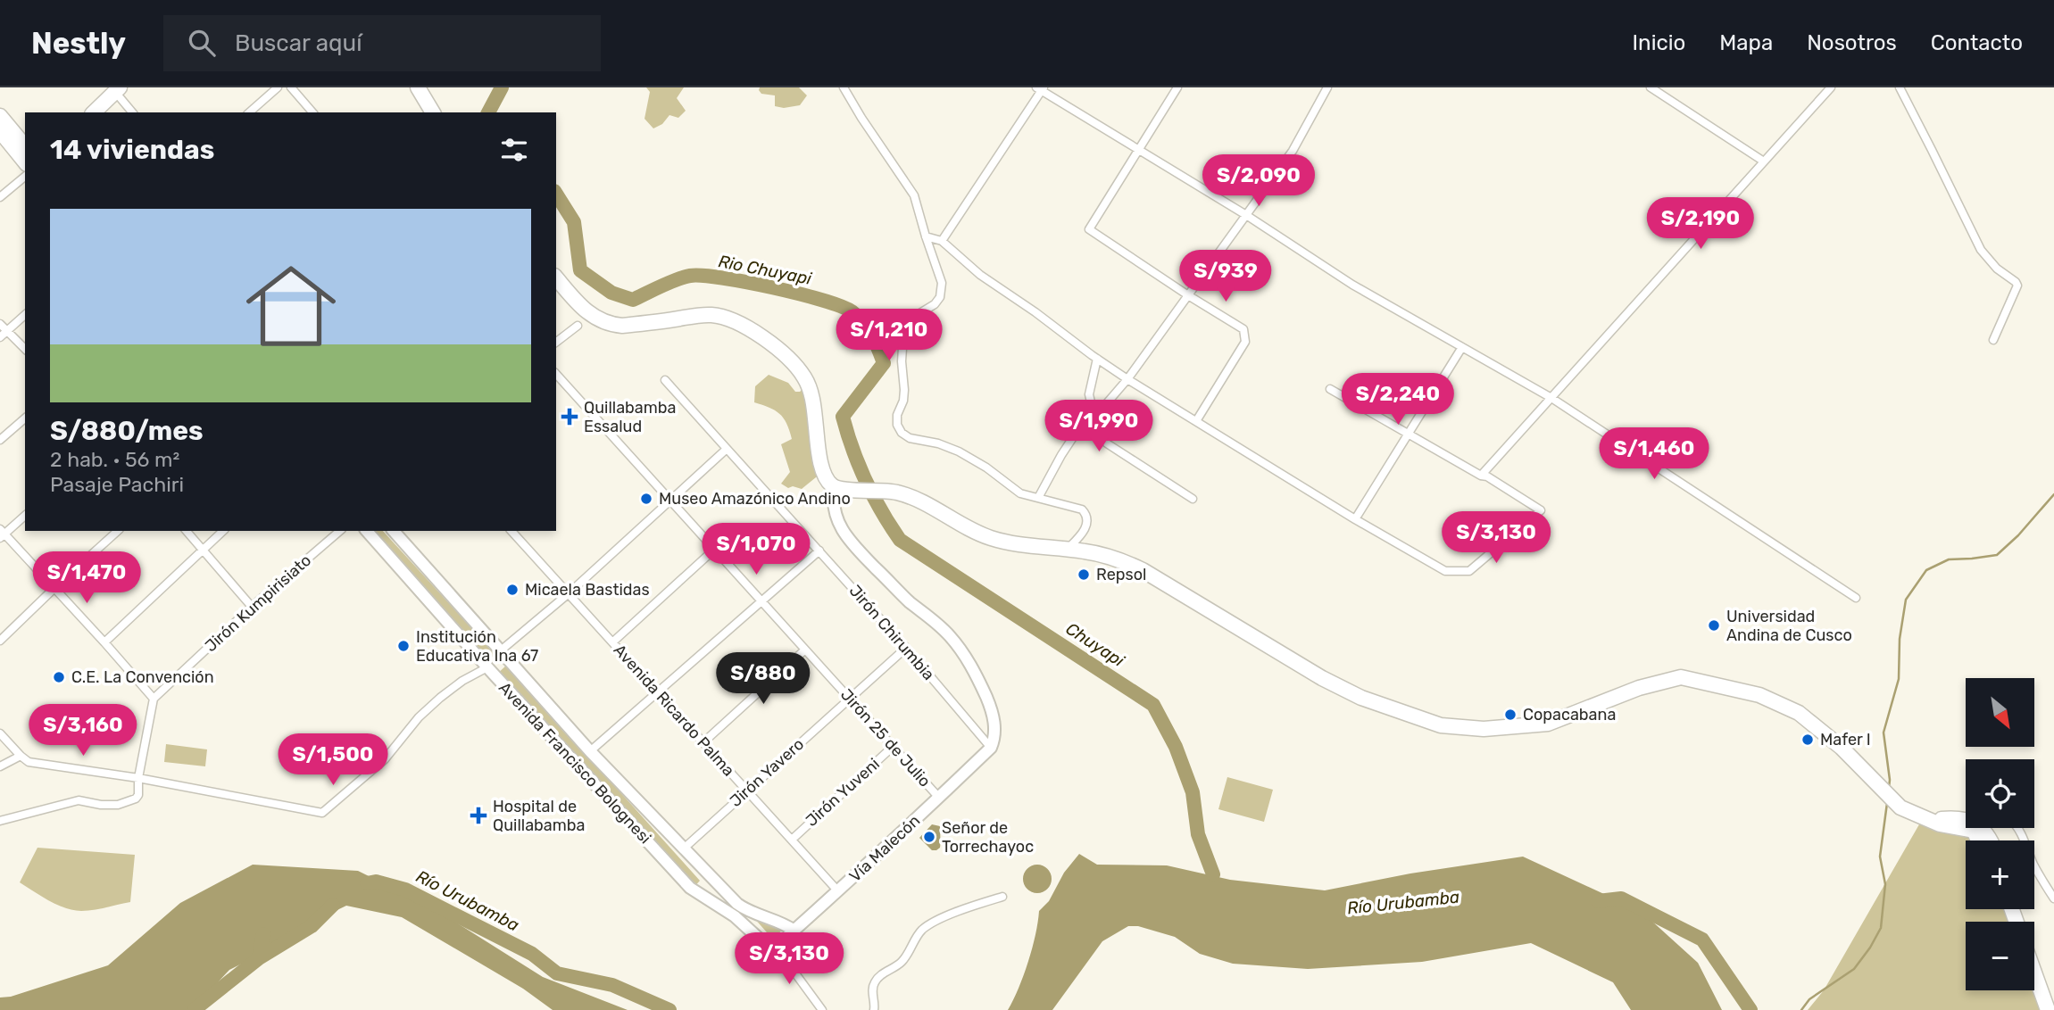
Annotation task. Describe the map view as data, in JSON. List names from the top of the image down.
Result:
{
  "streets": {
    "main road": ["Avenida Francisco Bolognesi", "Vía Malecón"],
    "street": [
      "Jirón Kumpirisiato",
      "Jirón Chirumbia",
      "Avenida Ricardo Palma",
      "Jirón 25 de Julio",
      "Jirón Yavero",
      "Jirón Yuveni"
    ]
  },
  "crossings": [
    ["Jirón Chirumbia", "Jirón Yavero"],
    ["Jirón Chirumbia", "Vía Malecón"],
    ["Avenida Ricardo Palma", "Jirón Yavero"],
    ["Avenida Ricardo Palma", "Jirón Yuveni"],
    ["Avenida Ricardo Palma", "Vía Malecón"],
    ["Jirón 25 de Julio", "Jirón Yavero"],
    ["Jirón 25 de Julio", "Jirón Yuveni"],
    ["Jirón 25 de Julio", "Vía Malecón"],
    ["Avenida Francisco Bolognesi", "Jirón Yavero"],
    ["Avenida Francisco Bolognesi", "Vía Malecón"]
  ],
  "water": ["Rio Chuyapi", "Chuyapi", "Río Urubamba"],
  "places": {
    "health": ["Quillabamba Essalud", "Hospital de Quillabamba"],
    "other": [
      "Museo Amazónico Andino",
      "Repsol",
      "Micaela Bastidas",
      "Universidad Andina de Cusco",
      "Institución Educativa Ina 67",
      "C.E. La Convención",
      "Copacabana",
      "Mafer I",
      "Señor de Torrechayoc"
    ]
  },
  "north": "bottom right",
  "page": {
    "header": "Nestly",
    "search": "Buscar aquí",
    "nav": [
      "Inicio",
      "Mapa",
      "Nosotros",
      "Contacto"
    ],
    "heading": "14 viviendas",
    "price": [
      "S/2,090",
      "S/2,190",
      "S/939",
      "S/1,210",
      "S/2,240",
      "S/1,990",
      "S/1,460",
      "S/3,130",
      "S/1,070",
      "S/1,470",
      "S/880",
      "S/3,160",
      "S/1,500",
      "S/3,130"
    ],
    "list": [
      {
        "name": "S/880/mes",
        "note": "2 hab. · 56 m² · Pasaje Pachiri"
      }
    ],
    "map_buttons": ["+", "−"]
  }
}
